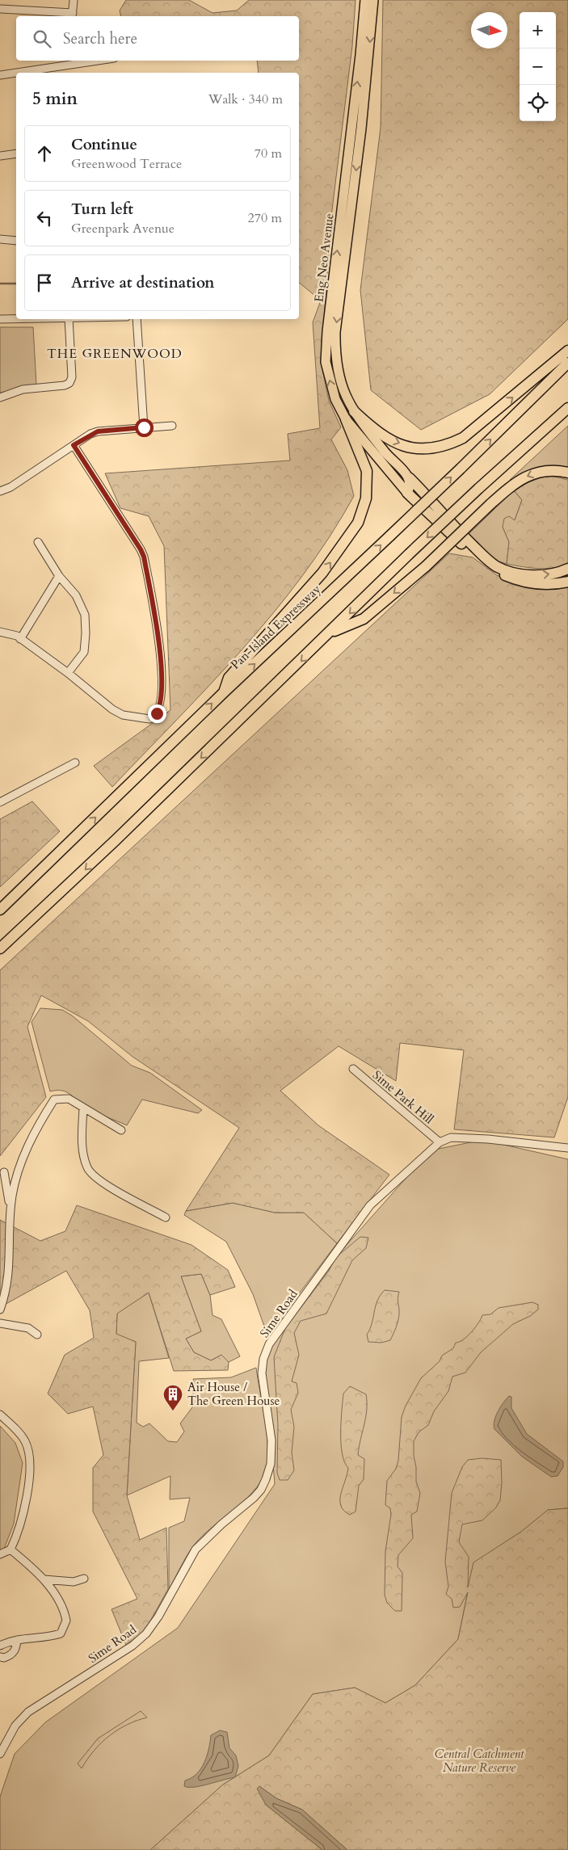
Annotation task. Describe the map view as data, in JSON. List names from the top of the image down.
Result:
{
  "streets": {
    "highway": ["Pan-Island Expressway"],
    "main road": ["Eng Neo Avenue"],
    "street": ["Sime Park Hill", "Sime Road"]
  },
  "crossings": [
    ["Sime Park Hill", "Sime Road"]
  ],
  "districts": ["THE GREENWOOD"],
  "parks": ["Central Catchment Nature Reserve"],
  "places": {
    "building": ["Air House / The Green House"]
  },
  "north": "right",
  "page": {
    "map_buttons": ["+", "−"],
    "search": "Search here",
    "heading": ["5 min", "Walk · 340 m"],
    "list": [
      ["Continue", "Greenwood Terrace", "70 m"],
      ["Turn left", "Greenpark Avenue", "270 m"],
      "Arrive at destination"
    ]
  }
}
